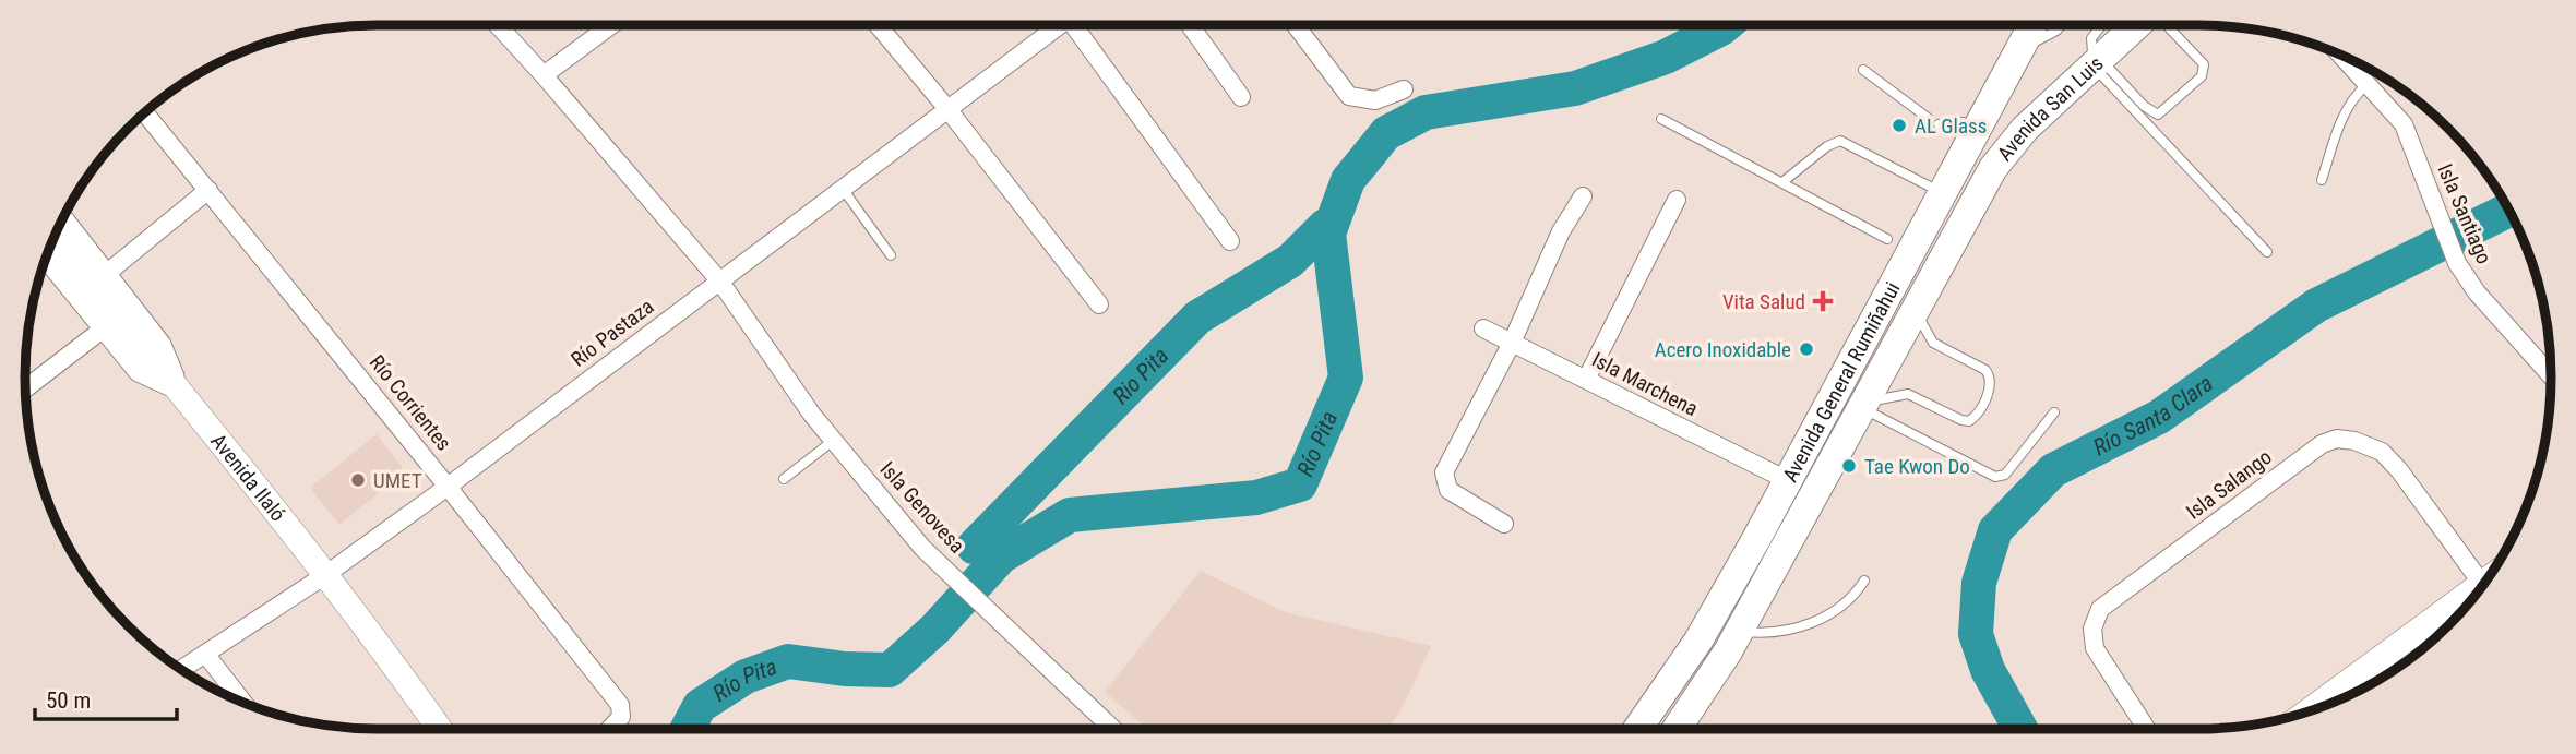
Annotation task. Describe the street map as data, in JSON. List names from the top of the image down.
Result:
{
  "streets": {
    "highway": ["Avenida San Luis", "Avenida General Rumiñahui"],
    "main road": ["Avenida Ilaló"],
    "street": [
      "Isla Santiago",
      "Río Pastaza",
      "Isla Marchena",
      "Río Corrientes",
      "Isla Salango",
      "Isla Genovesa"
    ]
  },
  "crossings": [
    ["Avenida San Luis", "Avenida General Rumiñahui"],
    ["Río Pastaza", "Río Corrientes"],
    ["Río Pastaza", "Avenida Ilaló"],
    ["Río Pastaza", "Isla Genovesa"],
    ["Avenida General Rumiñahui", "Isla Marchena"]
  ],
  "water": ["Rio Pita", "Río Santa Clara", "Río Pita"],
  "places": {
    "other": [
      "AL Glass",
      "Acero Inoxidable",
      "Tae Kwon Do",
      "UMET"
    ],
    "health": ["Vita Salud"]
  },
  "scale_bar": "50 m"
}
